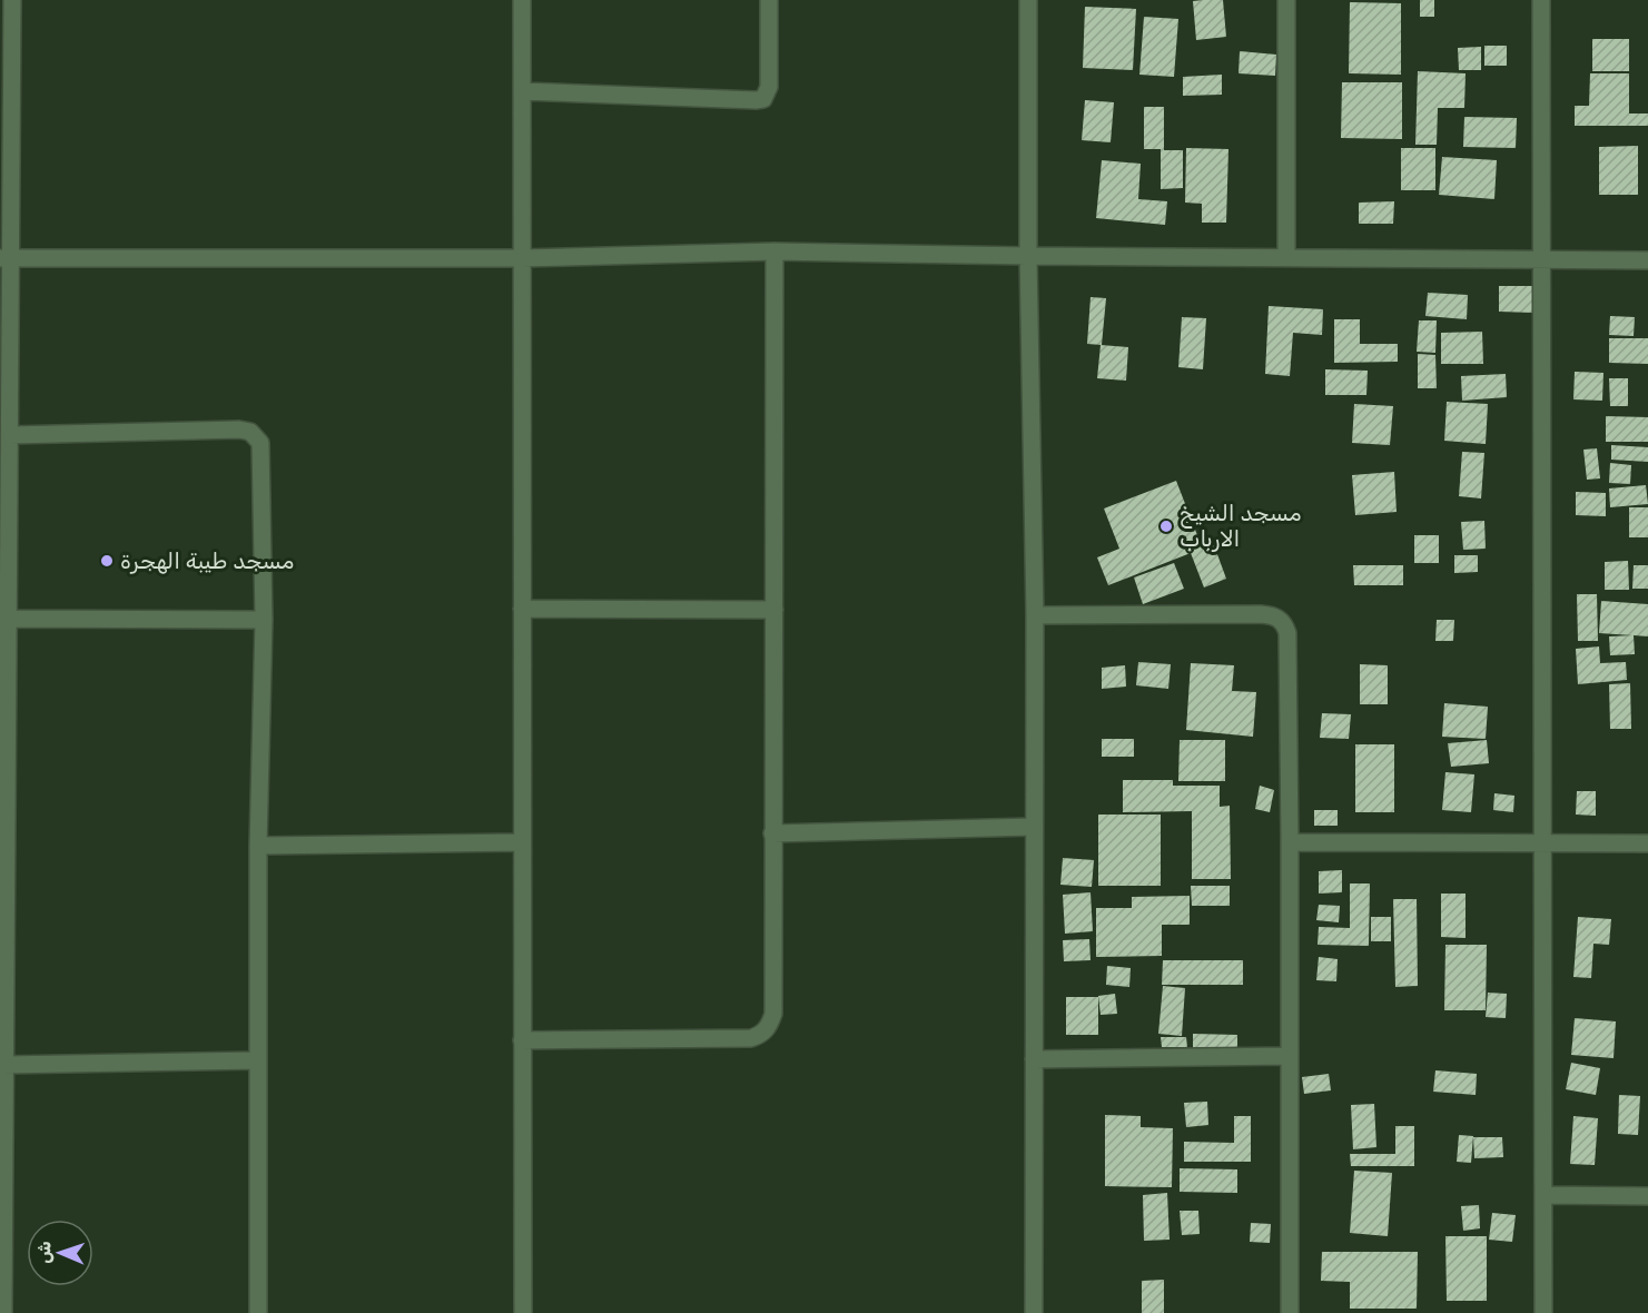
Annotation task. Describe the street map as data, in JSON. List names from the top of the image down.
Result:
{
  "places": ["مسجد الشيخ الارباب", "مسجد طيبة الهجرة"],
  "north": "left"
}
